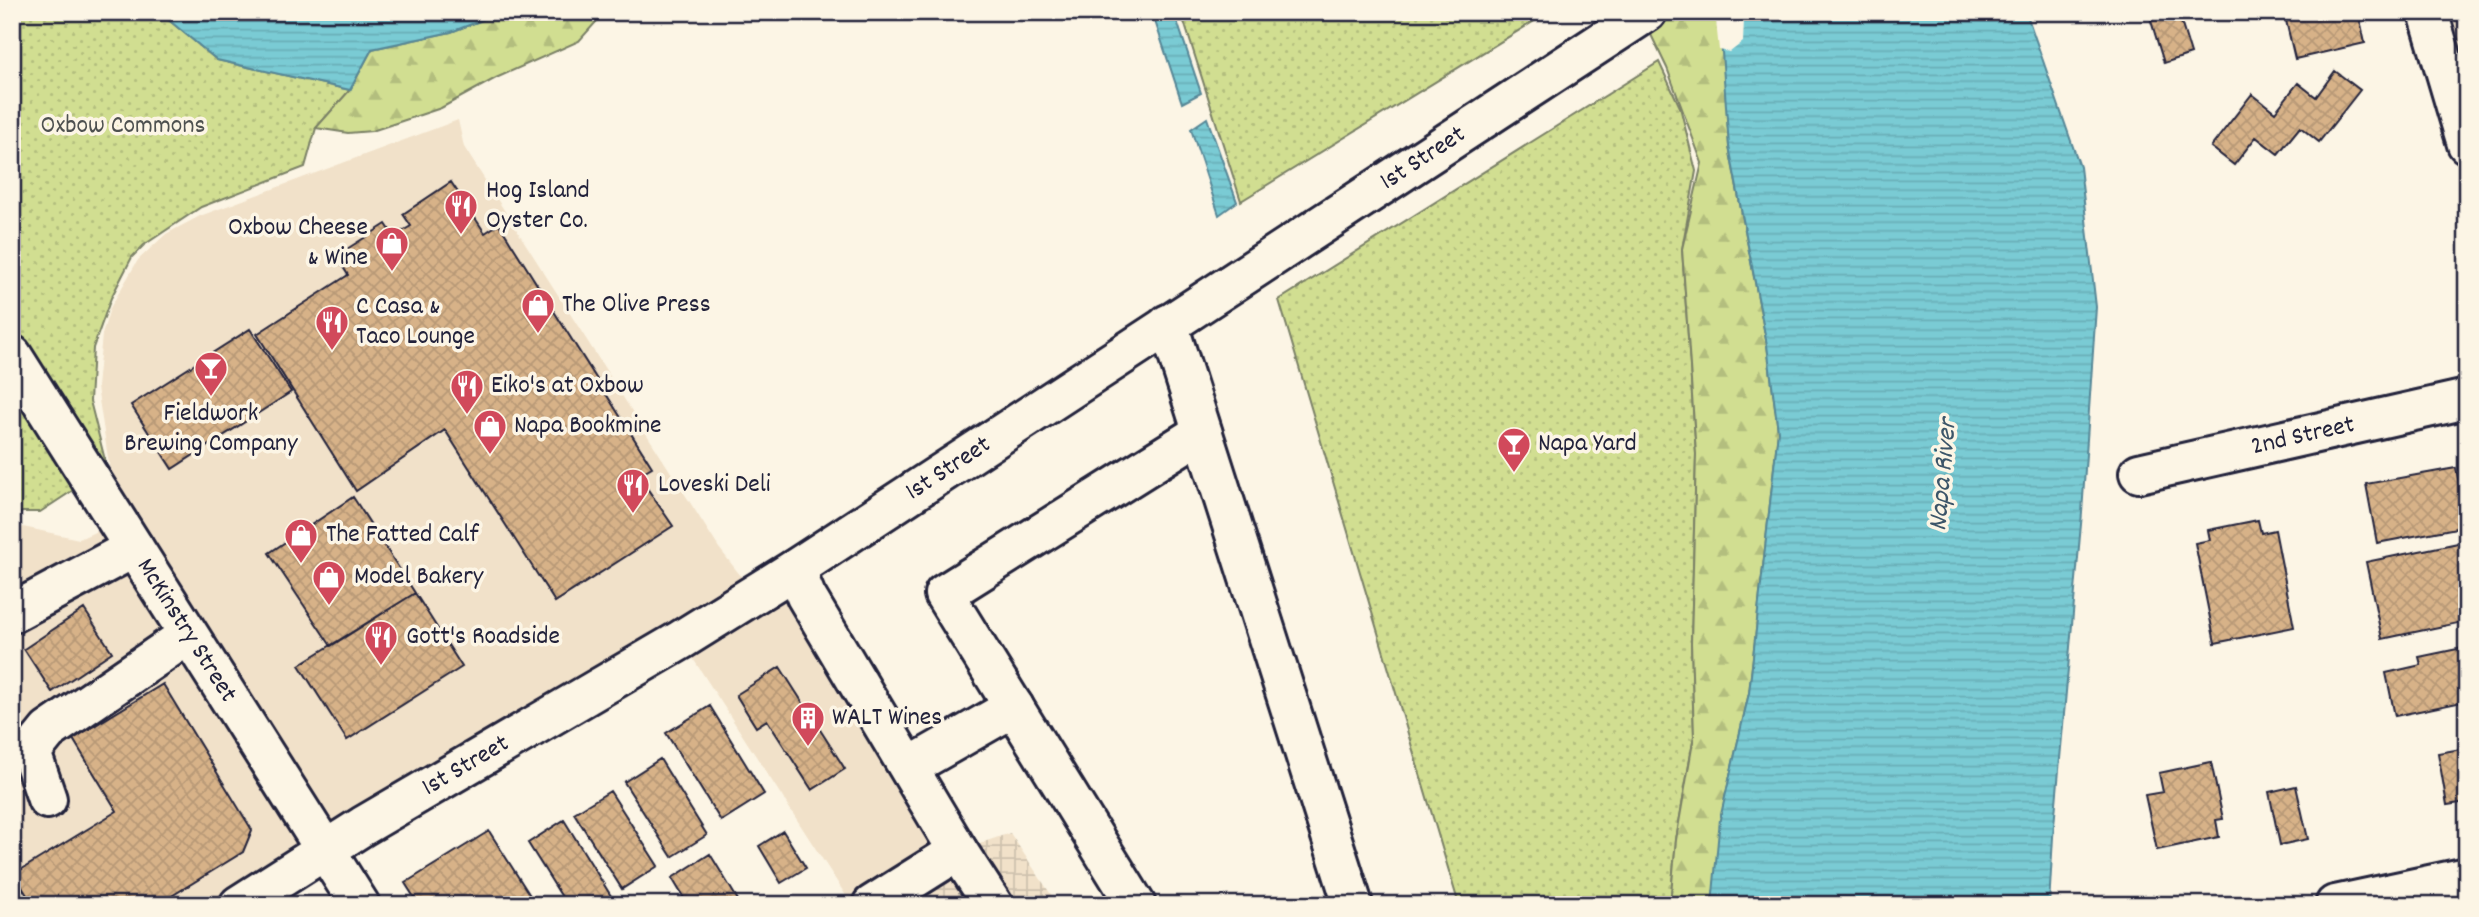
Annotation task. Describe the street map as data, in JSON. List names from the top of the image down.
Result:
{
  "streets": {
    "street": ["1st Street", "2nd Street", "McKinstry Street"]
  },
  "crossings": [
    ["1st Street", "McKinstry Street"]
  ],
  "water": ["Napa River"],
  "parks": ["Oxbow Commons"],
  "places": {
    "restaurant": [
      "Hog Island Oyster Co.",
      "C Casa & Taco Lounge",
      "Eiko's at Oxbow",
      "Loveski Deli",
      "Gott's Roadside"
    ],
    "shop": [
      "Oxbow Cheese & Wine",
      "The Olive Press",
      "Napa Bookmine",
      "The Fatted Calf",
      "Model Bakery"
    ],
    "bar": ["Fieldwork Brewing Company", "Napa Yard"],
    "building": ["WALT Wines"]
  }
}
